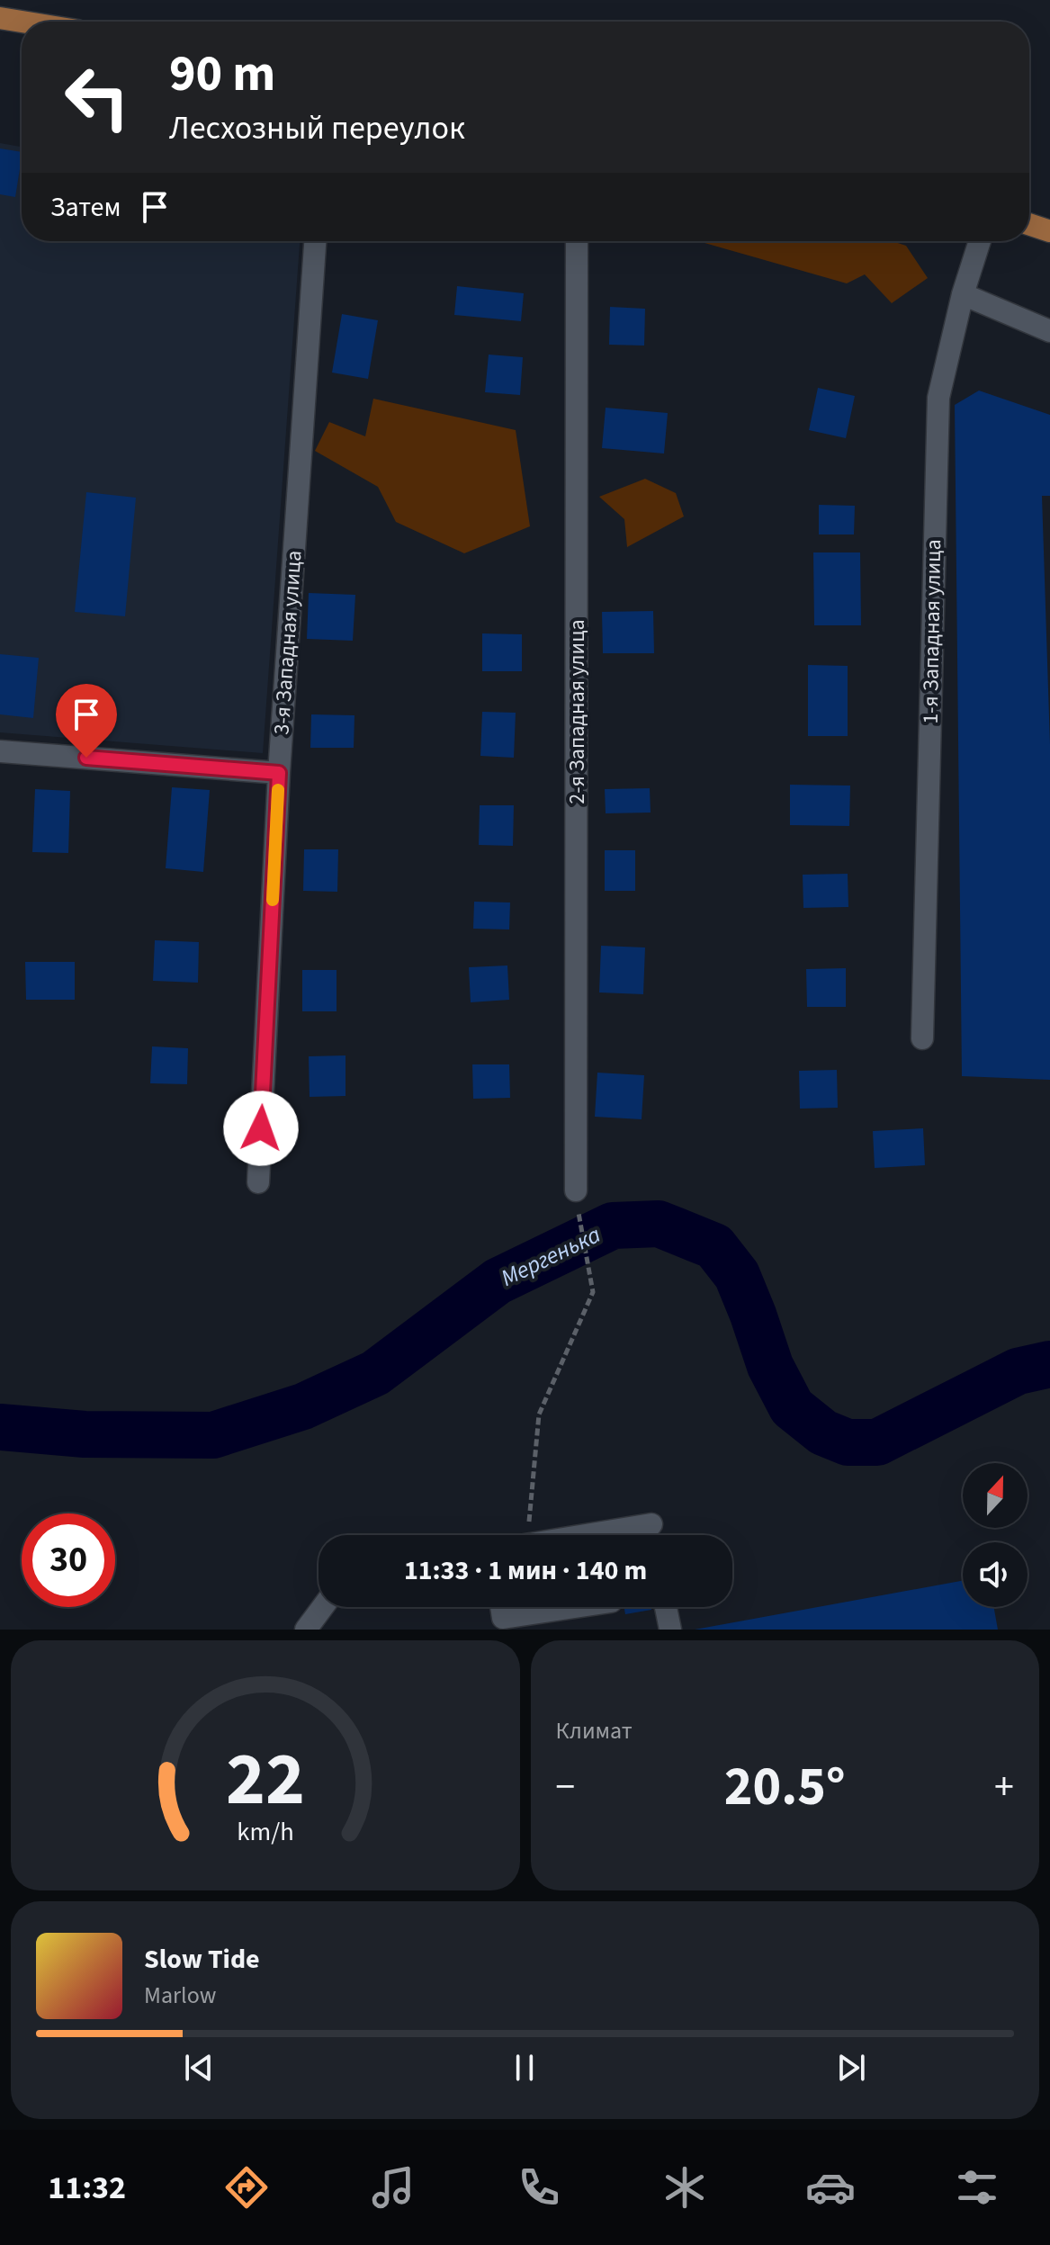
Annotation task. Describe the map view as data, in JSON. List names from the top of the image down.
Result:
{
  "streets": {
    "street": ["1-я Западная улица", "3-я Западная улица", "2-я Западная улица"]
  },
  "water": ["Мергенька"],
  "north": "top",
  "page": {
    "turn": ["90 m", "Лесхозный переулок"],
    "then": "Затем",
    "limit": "30",
    "trip": "11:33 · 1 мин · 140 m",
    "tile": "Климат",
    "heat": ["−", "20.5°", "+"],
    "song": ["Slow Tide", "Marlow"],
    "tabs": "11:32",
    "gauge": ["22", "km/h"]
  }
}
